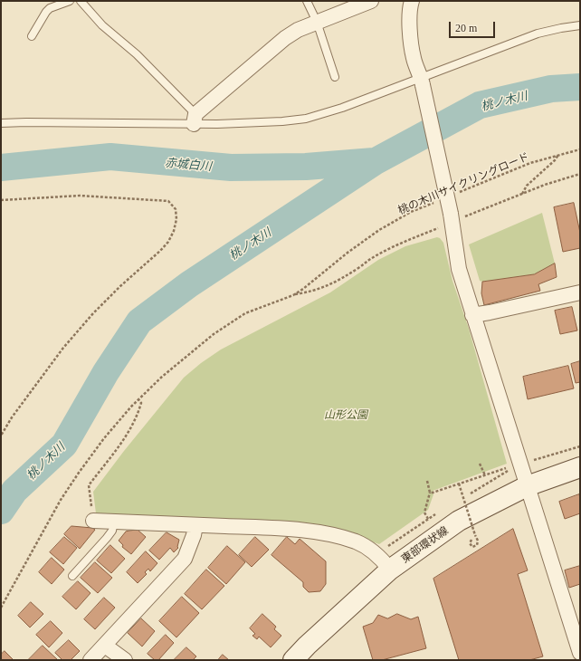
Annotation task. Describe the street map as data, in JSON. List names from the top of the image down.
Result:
{
  "streets": {
    "street": ["東部環状線"],
    "path": ["桃の木川サイクリングロード"]
  },
  "water": ["桃ノ木川", "赤城白川"],
  "parks": ["山形公園"],
  "scale_bar": "20 m"
}
